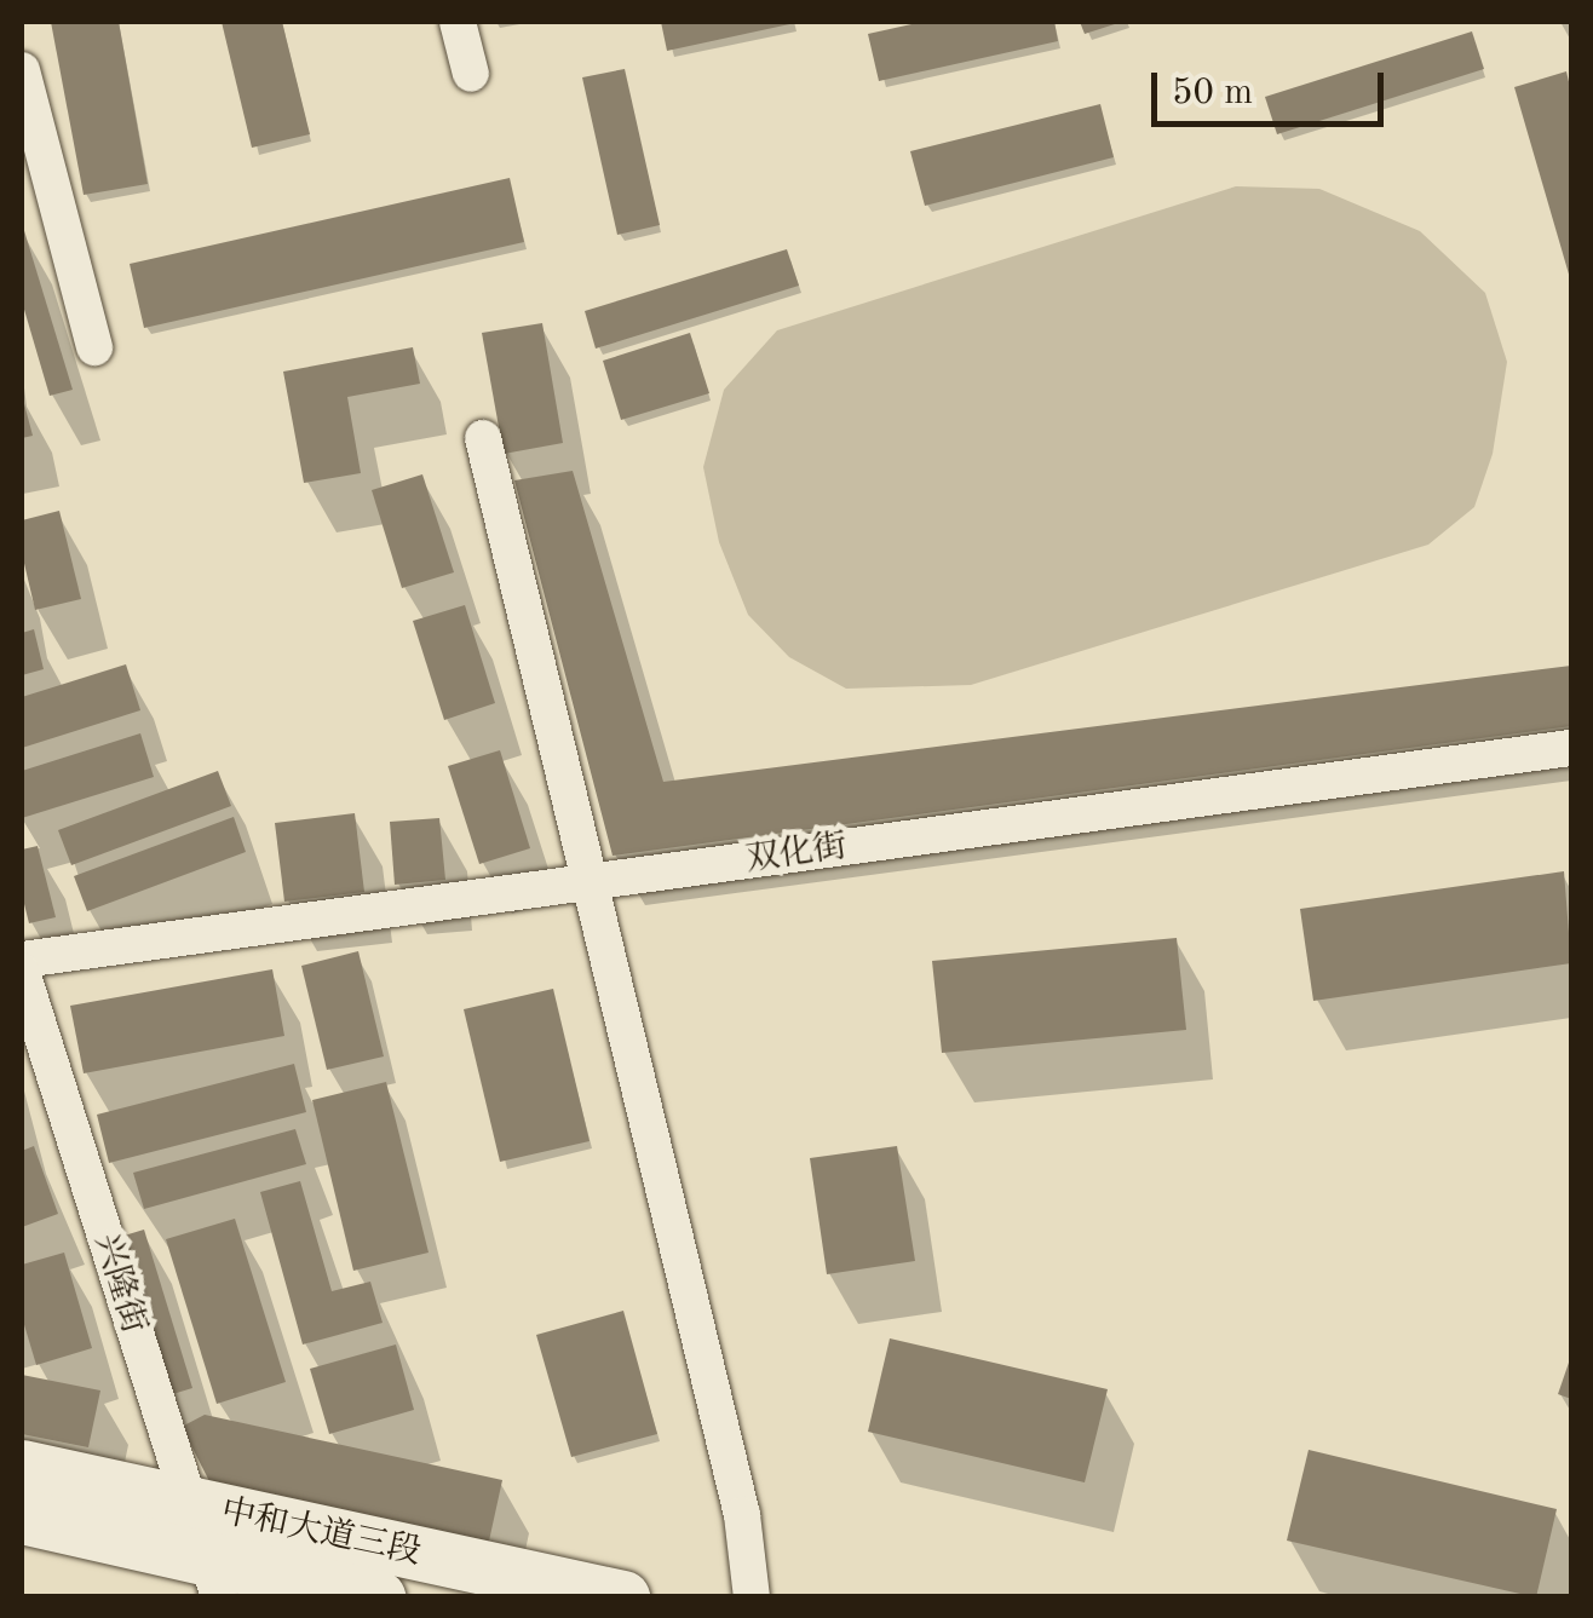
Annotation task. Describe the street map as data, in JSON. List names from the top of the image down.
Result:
{
  "streets": {
    "main road": ["中和大道三段"],
    "street": ["双化街", "兴隆街"]
  },
  "crossings": [
    ["兴隆街", "中和大道三段"]
  ],
  "scale_bar": "50 m"
}
